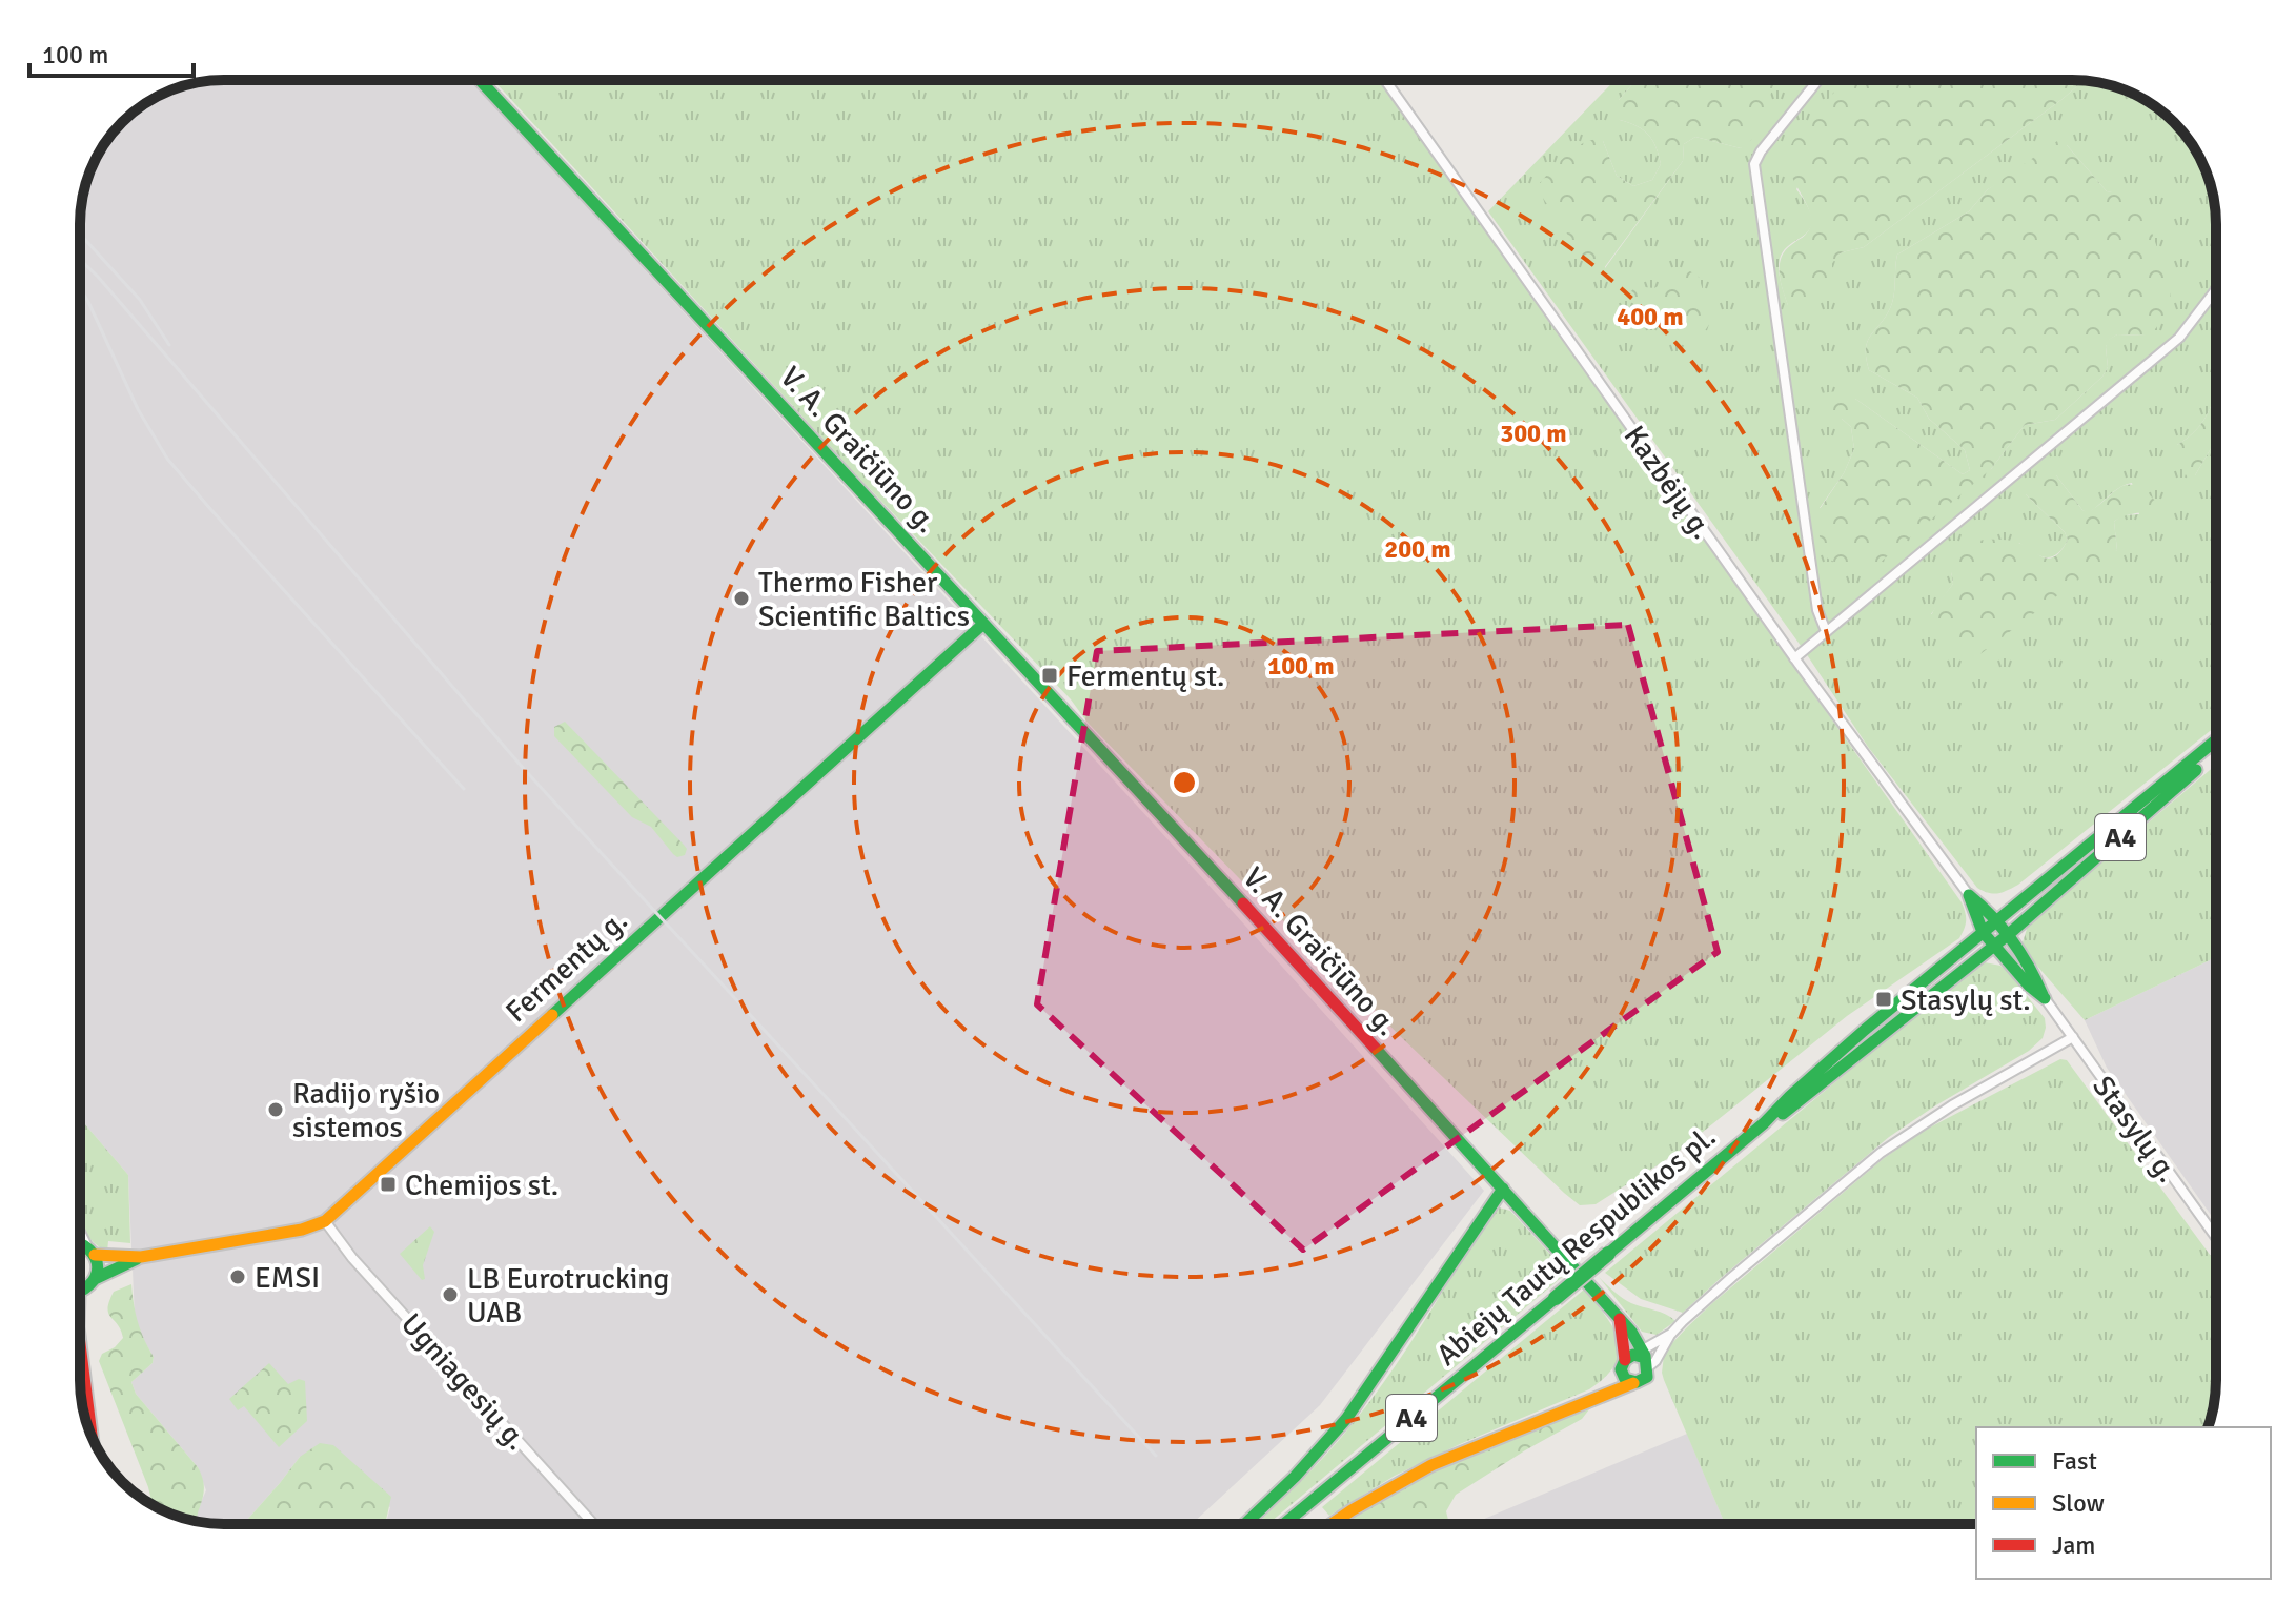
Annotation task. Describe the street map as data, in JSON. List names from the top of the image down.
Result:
{
  "streets": {
    "main road": [
      "V. A. Graičiūno g.",
      "A4",
      "Fermentų g.",
      "Abiejų Tautų Respublikos pl."
    ],
    "street": ["Kazbėjų g.", "Stasylų g.", "Ugniagesių g."]
  },
  "crossings": [
    ["V. A. Graičiūno g.", "Fermentų g."],
    ["Fermentų g.", "Ugniagesių g."]
  ],
  "places": {
    "other": [
      "Thermo Fisher Scientific Baltics",
      "Radijo ryšio sistemos",
      "EMSI",
      "LB Eurotrucking UAB"
    ],
    "transit": ["Fermentų st.", "Stasylų st.", "Chemijos st."]
  },
  "legend": ["Fast", "Slow", "Jam"],
  "scale_bar": "100 m",
  "rings": [
    "400 m",
    "300 m",
    "200 m",
    "100 m"
  ]
}
